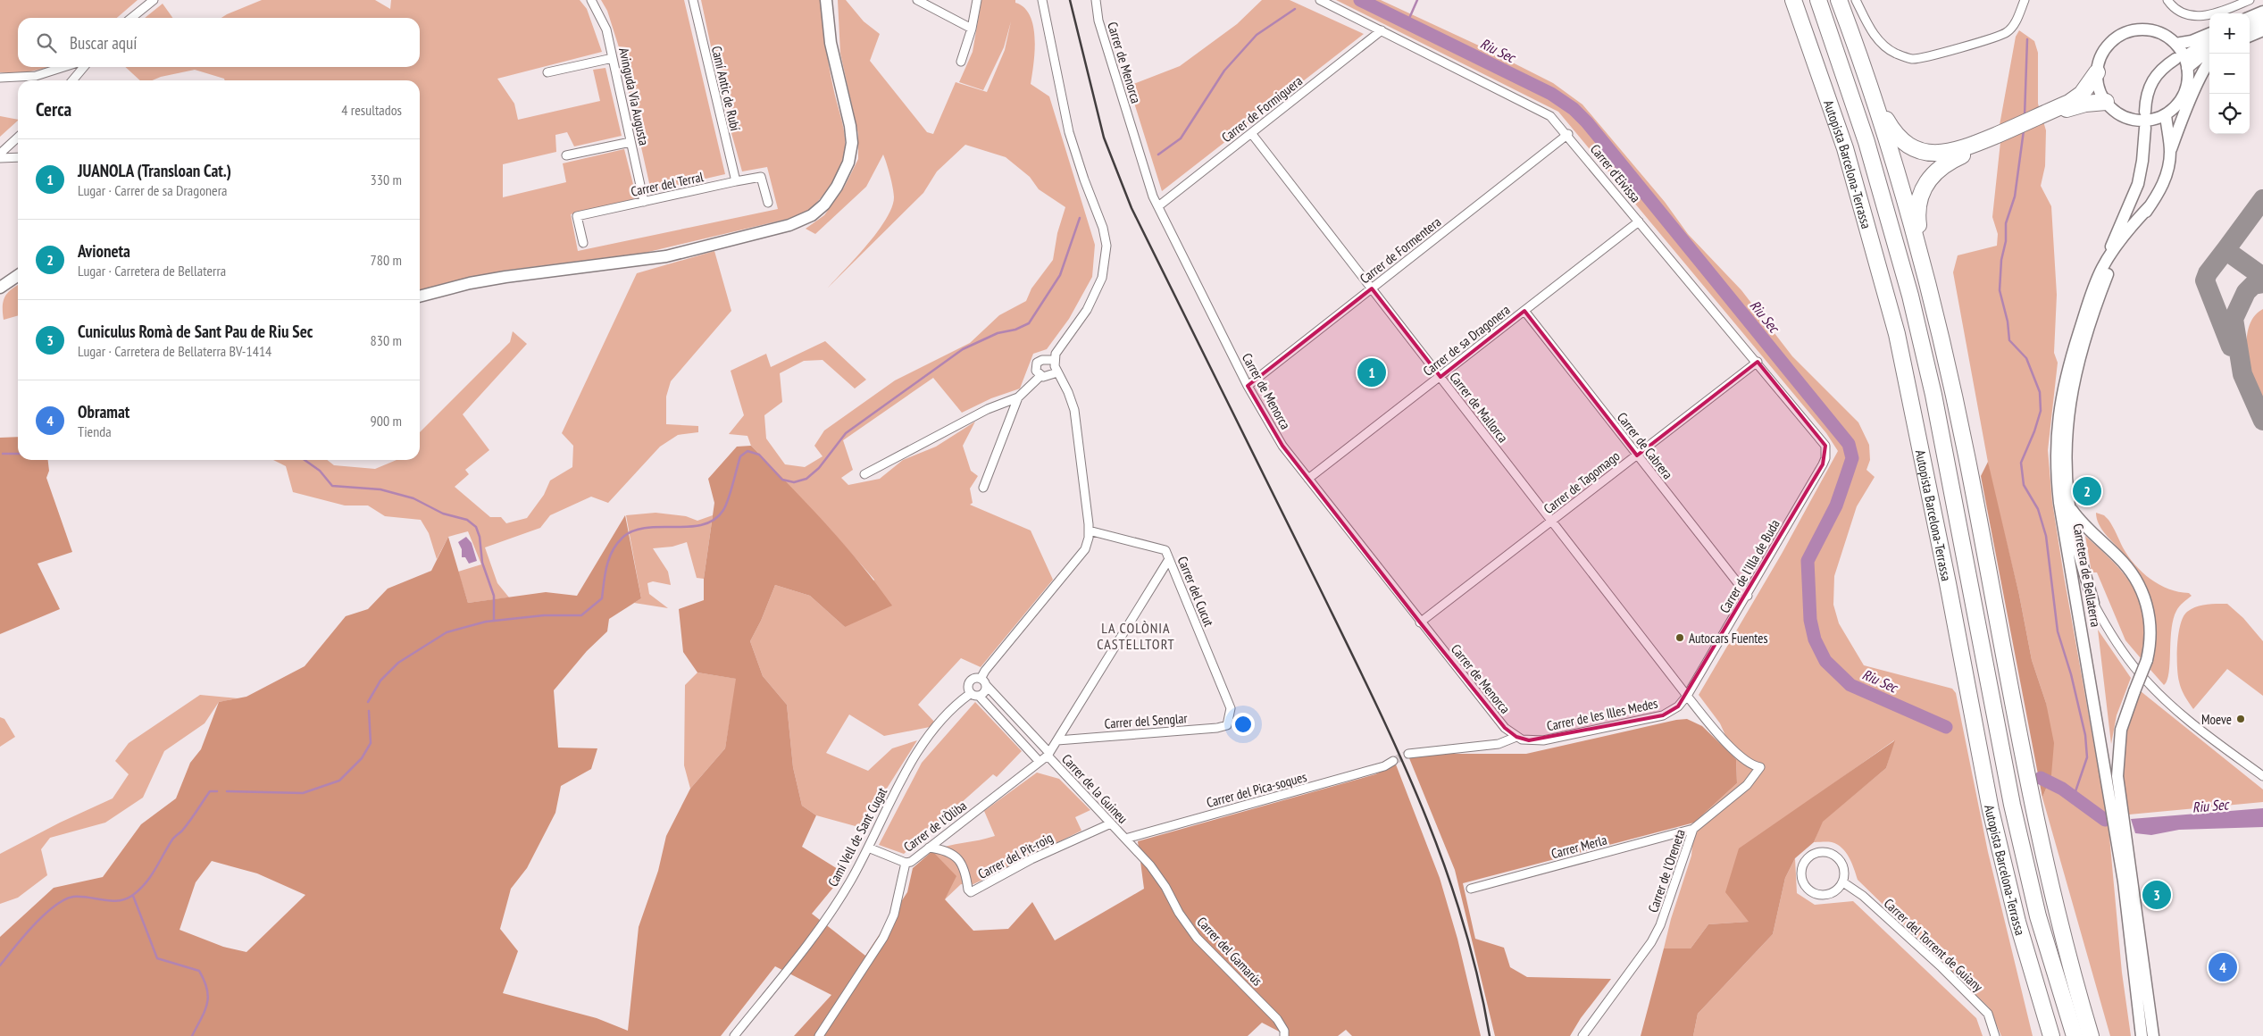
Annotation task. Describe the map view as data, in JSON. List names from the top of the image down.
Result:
{
  "streets": {
    "highway": ["Autopista Barcelona-Terrassa"],
    "street": [
      "Carrer de Menorca",
      "Camí Antic de Rubí",
      "Avinguda Via Augusta",
      "Carrer de Formiguera",
      "Carrer d'Eivissa",
      "Carrer del Terral",
      "Carrer de Formentera",
      "Carrer de sa Dragonera",
      "Carrer de Mallorca",
      "Carrer de Cabrera",
      "Carrer de Tagomago",
      "Carrer de l'Illa de Buda",
      "Carretera de Bellaterra",
      "Carrer del Cucut",
      "Carrer de les Illes Medes",
      "Carrer del Senglar",
      "Carrer de la Guineu",
      "Carrer del Pica-soques",
      "Carrer de l'Òliba",
      "Camí Vell de Sant Cugat",
      "Carrer Merla",
      "Carrer del Pit-roig",
      "Carrer de l'Oreneta",
      "Carrer del Torrent de Guiany",
      "Carrer del Gamarús"
    ]
  },
  "crossings": [
    ["Carrer de Menorca", "Carrer de Formiguera"],
    ["Carrer de Menorca", "Carrer de Formentera"],
    ["Carrer de Menorca", "Carrer de sa Dragonera"],
    ["Carrer de Menorca", "Carrer de Tagomago"],
    ["Carrer de Menorca", "Carrer de les Illes Medes"],
    ["Camí Antic de Rubí", "Carrer del Terral"],
    ["Avinguda Via Augusta", "Carrer del Terral"],
    ["Carrer de Formiguera", "Carrer d'Eivissa"],
    ["Carrer de Formiguera", "Carrer de Mallorca"],
    ["Carrer d'Eivissa", "Carrer de Formentera"],
    ["Carrer d'Eivissa", "Carrer de sa Dragonera"],
    ["Carrer d'Eivissa", "Carrer de Tagomago"],
    ["Carrer d'Eivissa", "Carrer de l'Illa de Buda"],
    ["Carrer de Formentera", "Carrer de Mallorca"],
    ["Carrer de sa Dragonera", "Carrer de Mallorca"],
    ["Carrer de sa Dragonera", "Carrer de Cabrera"],
    ["Carrer de Mallorca", "Carrer de Tagomago"],
    ["Carrer de Mallorca", "Carrer de l'Illa de Buda"],
    ["Carrer de Mallorca", "Carrer de les Illes Medes"],
    ["Carrer de Mallorca", "Carrer de l'Oreneta"],
    ["Carrer de Cabrera", "Carrer de Tagomago"],
    ["Carrer de Cabrera", "Carrer de l'Illa de Buda"],
    ["Carrer de l'Illa de Buda", "Carrer de les Illes Medes"],
    ["Carrer de l'Illa de Buda", "Carrer de l'Oreneta"],
    ["Carrer del Cucut", "Carrer del Senglar"],
    ["Carrer del Cucut", "Carrer de l'Òliba"],
    ["Carrer de les Illes Medes", "Carrer de l'Oreneta"],
    ["Carrer del Senglar", "Carrer de l'Òliba"],
    ["Carrer de la Guineu", "Carrer del Pica-soques"],
    ["Carrer de la Guineu", "Carrer de l'Òliba"],
    ["Carrer de la Guineu", "Camí Vell de Sant Cugat"],
    ["Carrer de la Guineu", "Carrer del Pit-roig"],
    ["Carrer de la Guineu", "Carrer del Gamarús"],
    ["Carrer del Pica-soques", "Carrer del Gamarús"],
    ["Carrer de l'Òliba", "Carrer del Pit-roig"],
    ["Carrer Merla", "Carrer de l'Oreneta"]
  ],
  "districts": ["LA COLÒNIA CASTELLTORT"],
  "water": ["Riu Sec"],
  "places": ["Autocars Fuentes", "Moeve"],
  "page": {
    "map_buttons": ["+", "−"],
    "search": "Buscar aquí",
    "heading": ["Cerca", "4 resultados"],
    "list": [
      {
        "mark": "1",
        "name": "JUANOLA (Transloan Cat.)",
        "note": "Lugar · Carrer de sa Dragonera",
        "value": "330 m"
      },
      {
        "mark": "2",
        "name": "Avioneta",
        "note": "Lugar · Carretera de Bellaterra",
        "value": "780 m"
      },
      {
        "mark": "3",
        "name": "Cuniculus Romà de Sant Pau de Riu Sec",
        "note": "Lugar · Carretera de Bellaterra BV-1414",
        "value": "830 m"
      },
      {
        "mark": "4",
        "name": "Obramat",
        "note": "Tienda",
        "value": "900 m"
      }
    ],
    "pins": [
      "1",
      "2",
      "3",
      "4"
    ]
  }
}
